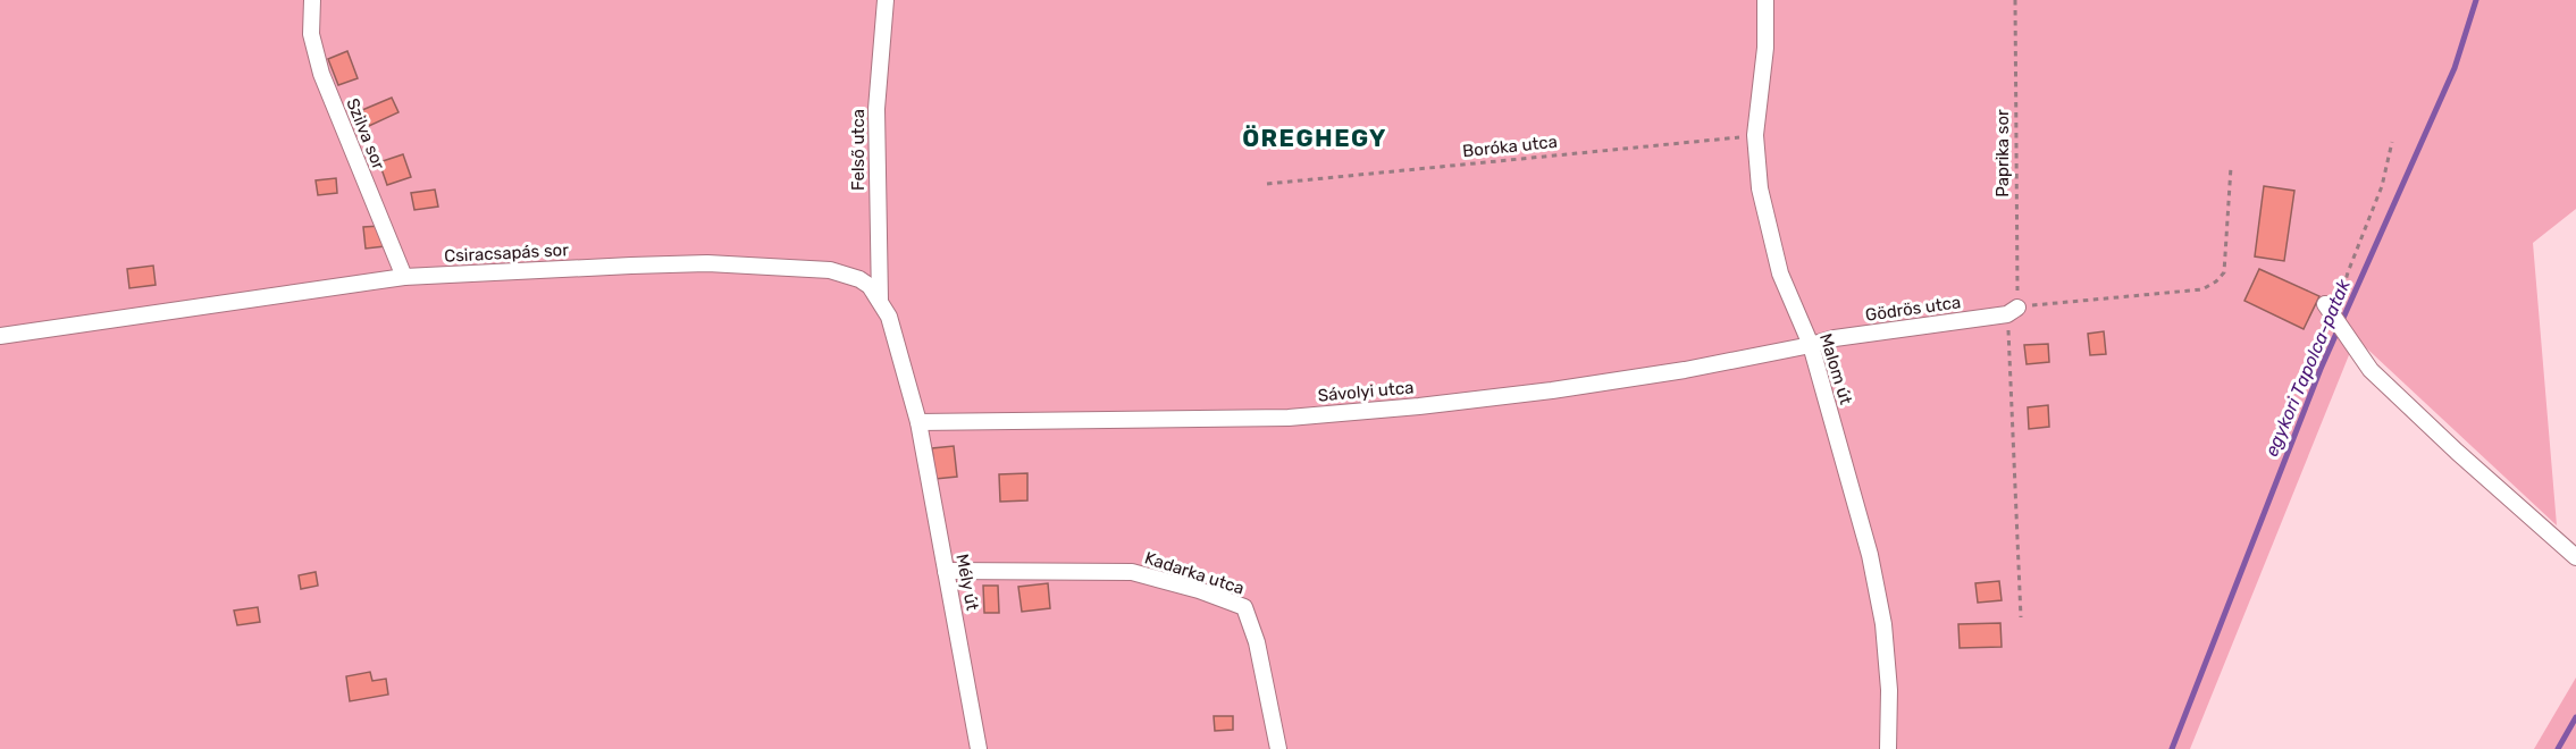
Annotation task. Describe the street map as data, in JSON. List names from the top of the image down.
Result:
{
  "streets": {
    "street": [
      "Szilva sor",
      "Felső utca",
      "Csiracsapás sor",
      "Gödrös utca",
      "Malom út",
      "Sávolyi utca",
      "Kadarka utca",
      "Mély út"
    ],
    "path": ["Boróka utca", "Paprika sor"]
  },
  "crossings": [
    ["Szilva sor", "Csiracsapás sor"],
    ["Boróka utca", "Malom út"],
    ["Felső utca", "Csiracsapás sor"],
    ["Paprika sor", "Gödrös utca"],
    ["Csiracsapás sor", "Sávolyi utca"],
    ["Csiracsapás sor", "Mély út"],
    ["Gödrös utca", "Malom út"],
    ["Gödrös utca", "Sávolyi utca"],
    ["Malom út", "Sávolyi utca"],
    ["Sávolyi utca", "Mély út"],
    ["Kadarka utca", "Mély út"]
  ],
  "districts": ["ÖREGHEGY"],
  "water": ["egykori Tapolca-patak"]
}
